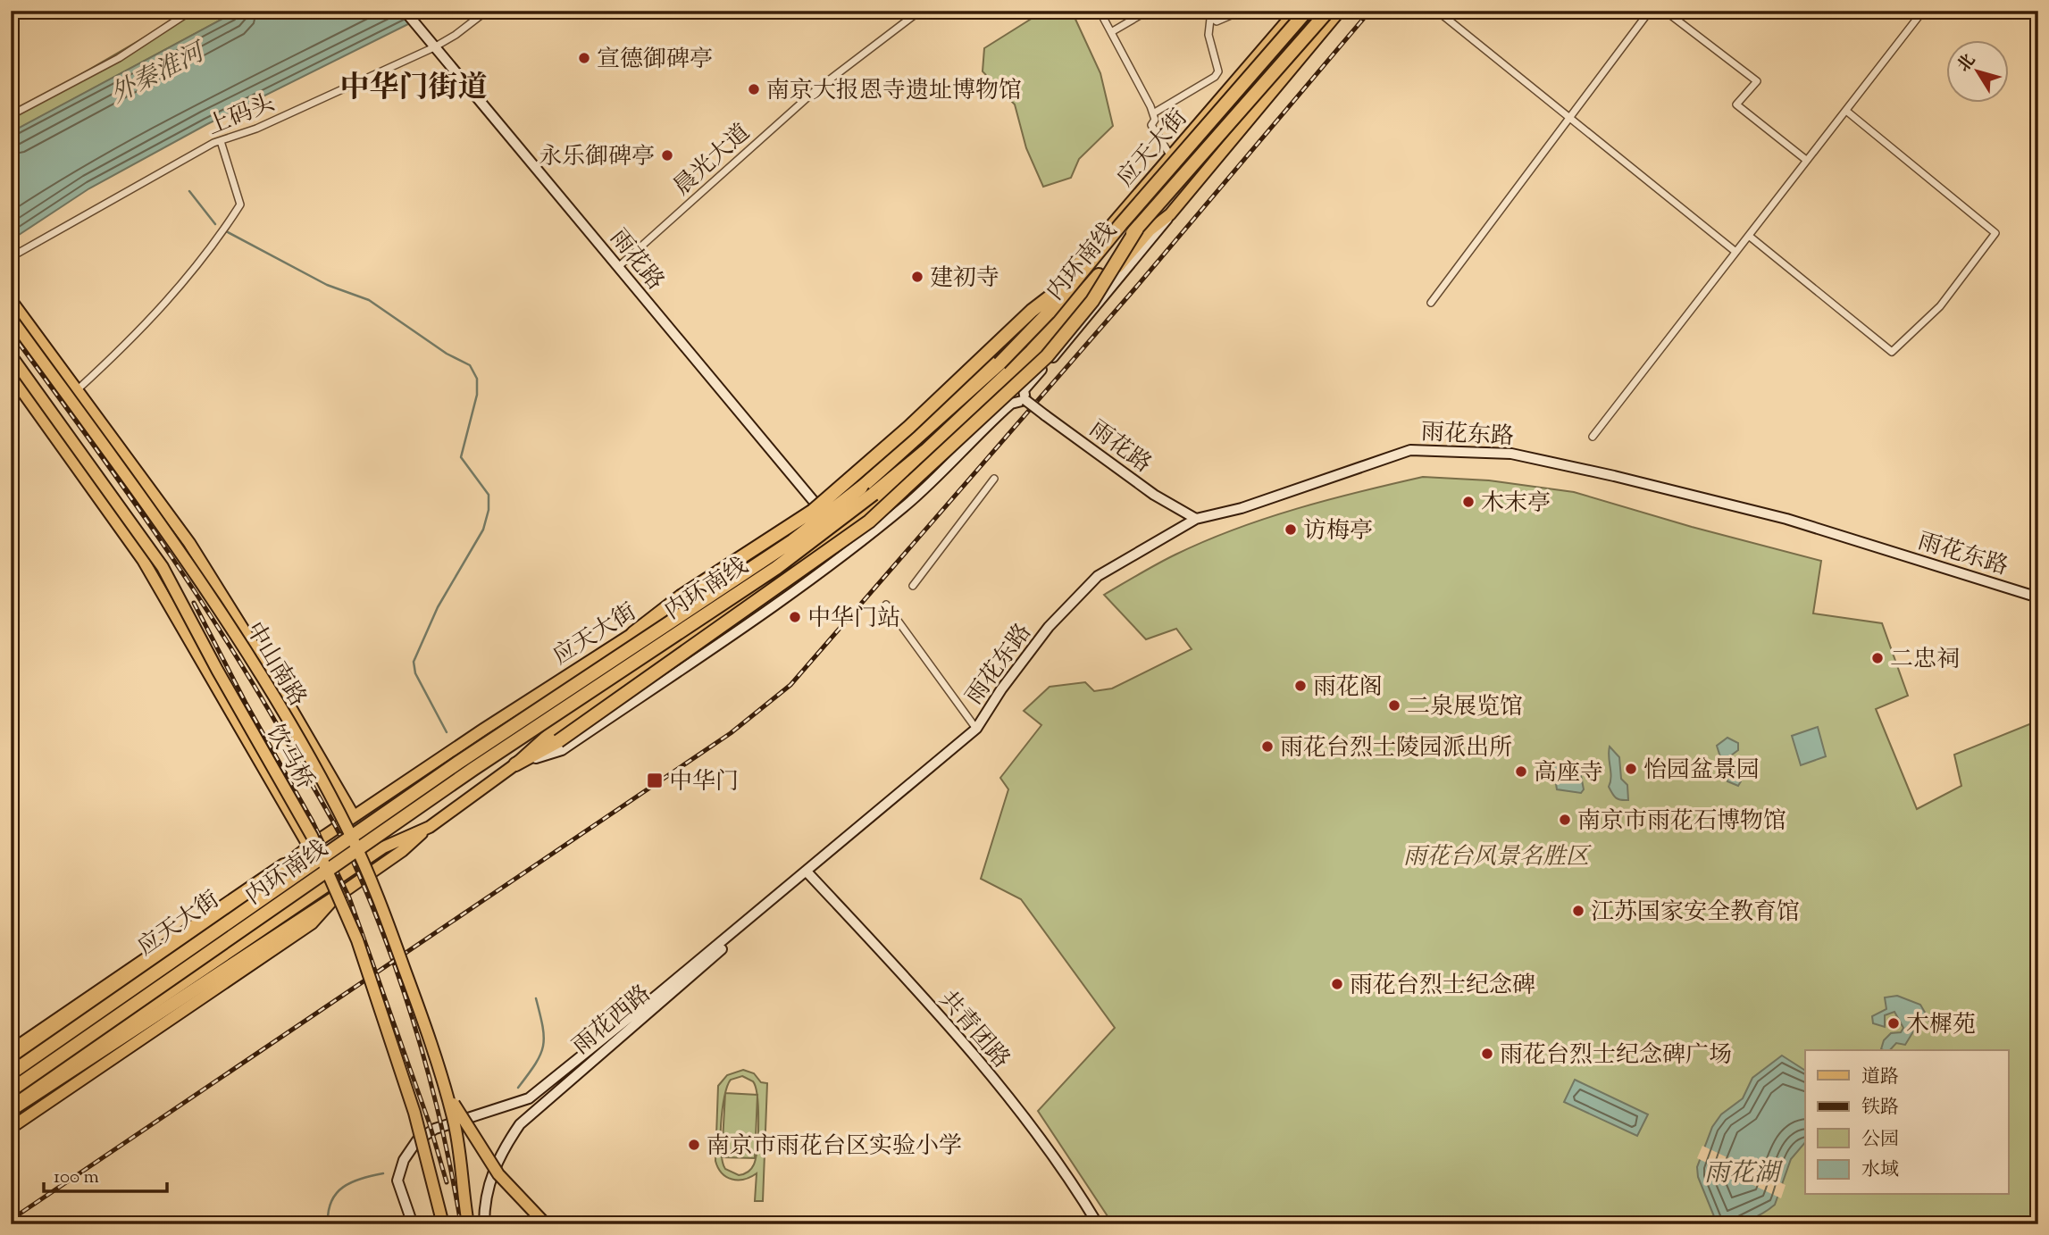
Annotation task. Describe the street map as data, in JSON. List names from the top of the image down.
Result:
{
  "streets": {
    "highway": ["内环南线"],
    "main road": [
      "应天大街",
      "雨花路",
      "雨花东路",
      "中山南路",
      "饮马桥",
      "雨花西路",
      "共青团路"
    ],
    "street": ["上码头", "晨光大道"]
  },
  "crossings": [
    ["上码头", "雨花路"],
    ["应天大街", "雨花路"],
    ["晨光大道", "雨花路"],
    ["雨花路", "雨花东路"],
    ["雨花东路", "雨花西路"],
    ["雨花西路", "共青团路"]
  ],
  "districts": ["中华门街道"],
  "water": ["外秦淮河", "雨花湖"],
  "parks": ["雨花台风景名胜区"],
  "places": {
    "other": [
      "宣德御碑亭",
      "南京大报恩寺遗址博物馆",
      "永乐御碑亭",
      "建初寺",
      "木末亭",
      "访梅亭",
      "中华门站",
      "二忠祠",
      "雨花阁",
      "二泉展览馆",
      "雨花台烈士陵园派出所",
      "怡园盆景园",
      "高座寺",
      "南京市雨花石博物馆",
      "江苏国家安全教育馆",
      "雨花台烈士纪念碑",
      "木樨苑",
      "雨花台烈士纪念碑广场",
      "南京市雨花台区实验小学"
    ],
    "transit": ["中华门"]
  },
  "legend": [
    "道路",
    "铁路",
    "公园",
    "水域"
  ],
  "scale_bar": "100 m",
  "north": "top left"
}
